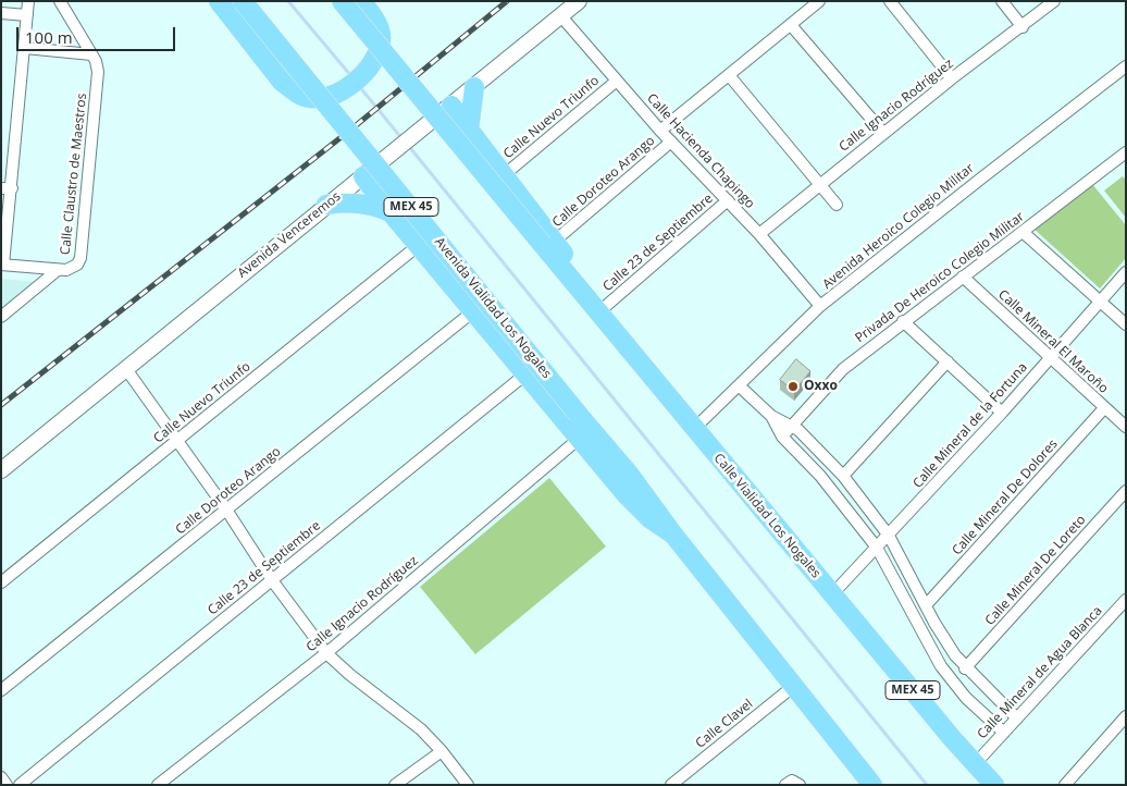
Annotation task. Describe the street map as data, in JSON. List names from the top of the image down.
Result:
{
  "streets": {
    "highway": ["MEX 45", "Avenida Vialidad Los Nogales", "Calle Vialidad Los Nogales"],
    "street": [
      "Calle Ignacio Rodríguez",
      "Calle Nuevo Triunfo",
      "Calle Hacienda Chapingo",
      "Calle Claustro de Maestros",
      "Calle Doroteo Arango",
      "Avenida Heroico Colegio Militar",
      "Avenida Venceremos",
      "Calle 23 de Septiembre",
      "Privada De Heroico Colegio Militar",
      "Calle Mineral El Maroño",
      "Calle Mineral de la Fortuna",
      "Calle Mineral De Dolores",
      "Calle Mineral De Loreto",
      "Calle Mineral de Agua Blanca",
      "Calle Clavel"
    ]
  },
  "crossings": [
    ["Calle Ignacio Rodríguez", "Calle Hacienda Chapingo"],
    ["Calle Nuevo Triunfo", "Calle Hacienda Chapingo"],
    ["Calle Hacienda Chapingo", "Calle Doroteo Arango"],
    ["Calle Hacienda Chapingo", "Avenida Heroico Colegio Militar"],
    ["Calle Hacienda Chapingo", "Avenida Venceremos"],
    ["Calle Hacienda Chapingo", "Calle 23 de Septiembre"],
    ["Calle Doroteo Arango", "MEX 45"],
    ["Calle Doroteo Arango", "Calle Vialidad Los Nogales"],
    ["MEX 45", "Avenida Vialidad Los Nogales"],
    ["MEX 45", "Calle Vialidad Los Nogales"],
    ["MEX 45", "Calle Clavel"],
    ["Privada De Heroico Colegio Militar", "Calle Mineral El Maroño"],
    ["Calle Mineral El Maroño", "Calle Mineral de la Fortuna"],
    ["Calle Mineral El Maroño", "Calle Mineral De Dolores"],
    ["Calle Mineral de la Fortuna", "Calle Vialidad Los Nogales"],
    ["Calle Vialidad Los Nogales", "Calle Mineral de Agua Blanca"]
  ],
  "places": ["Oxxo"],
  "scale_bar": "100 m"
}
